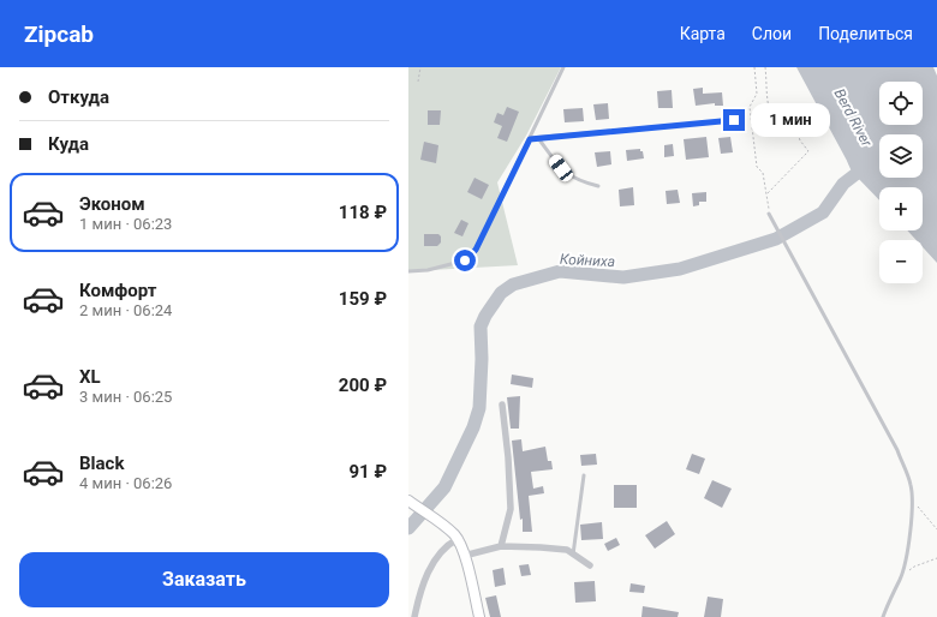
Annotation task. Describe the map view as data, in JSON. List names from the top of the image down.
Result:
{
  "water": ["Berd River", "Койниха"],
  "page": {
    "header": "Zipcab",
    "nav": ["Карта", "Слои", "Поделиться"],
    "banner": ["Откуда", "Куда"],
    "map_buttons": ["+", "−"],
    "bubble": "1 мин",
    "list": [
      {
        "name": "Эконом",
        "note": "1 мин · 06:23",
        "value": "118 ₽"
      },
      {
        "name": "Комфорт",
        "note": "2 мин · 06:24",
        "value": "159 ₽"
      },
      {
        "name": "XL",
        "note": "3 мин · 06:25",
        "value": "200 ₽"
      },
      {
        "name": "Black",
        "note": "4 мин · 06:26",
        "value": "91 ₽"
      }
    ],
    "buttons": "Заказать"
  }
}
